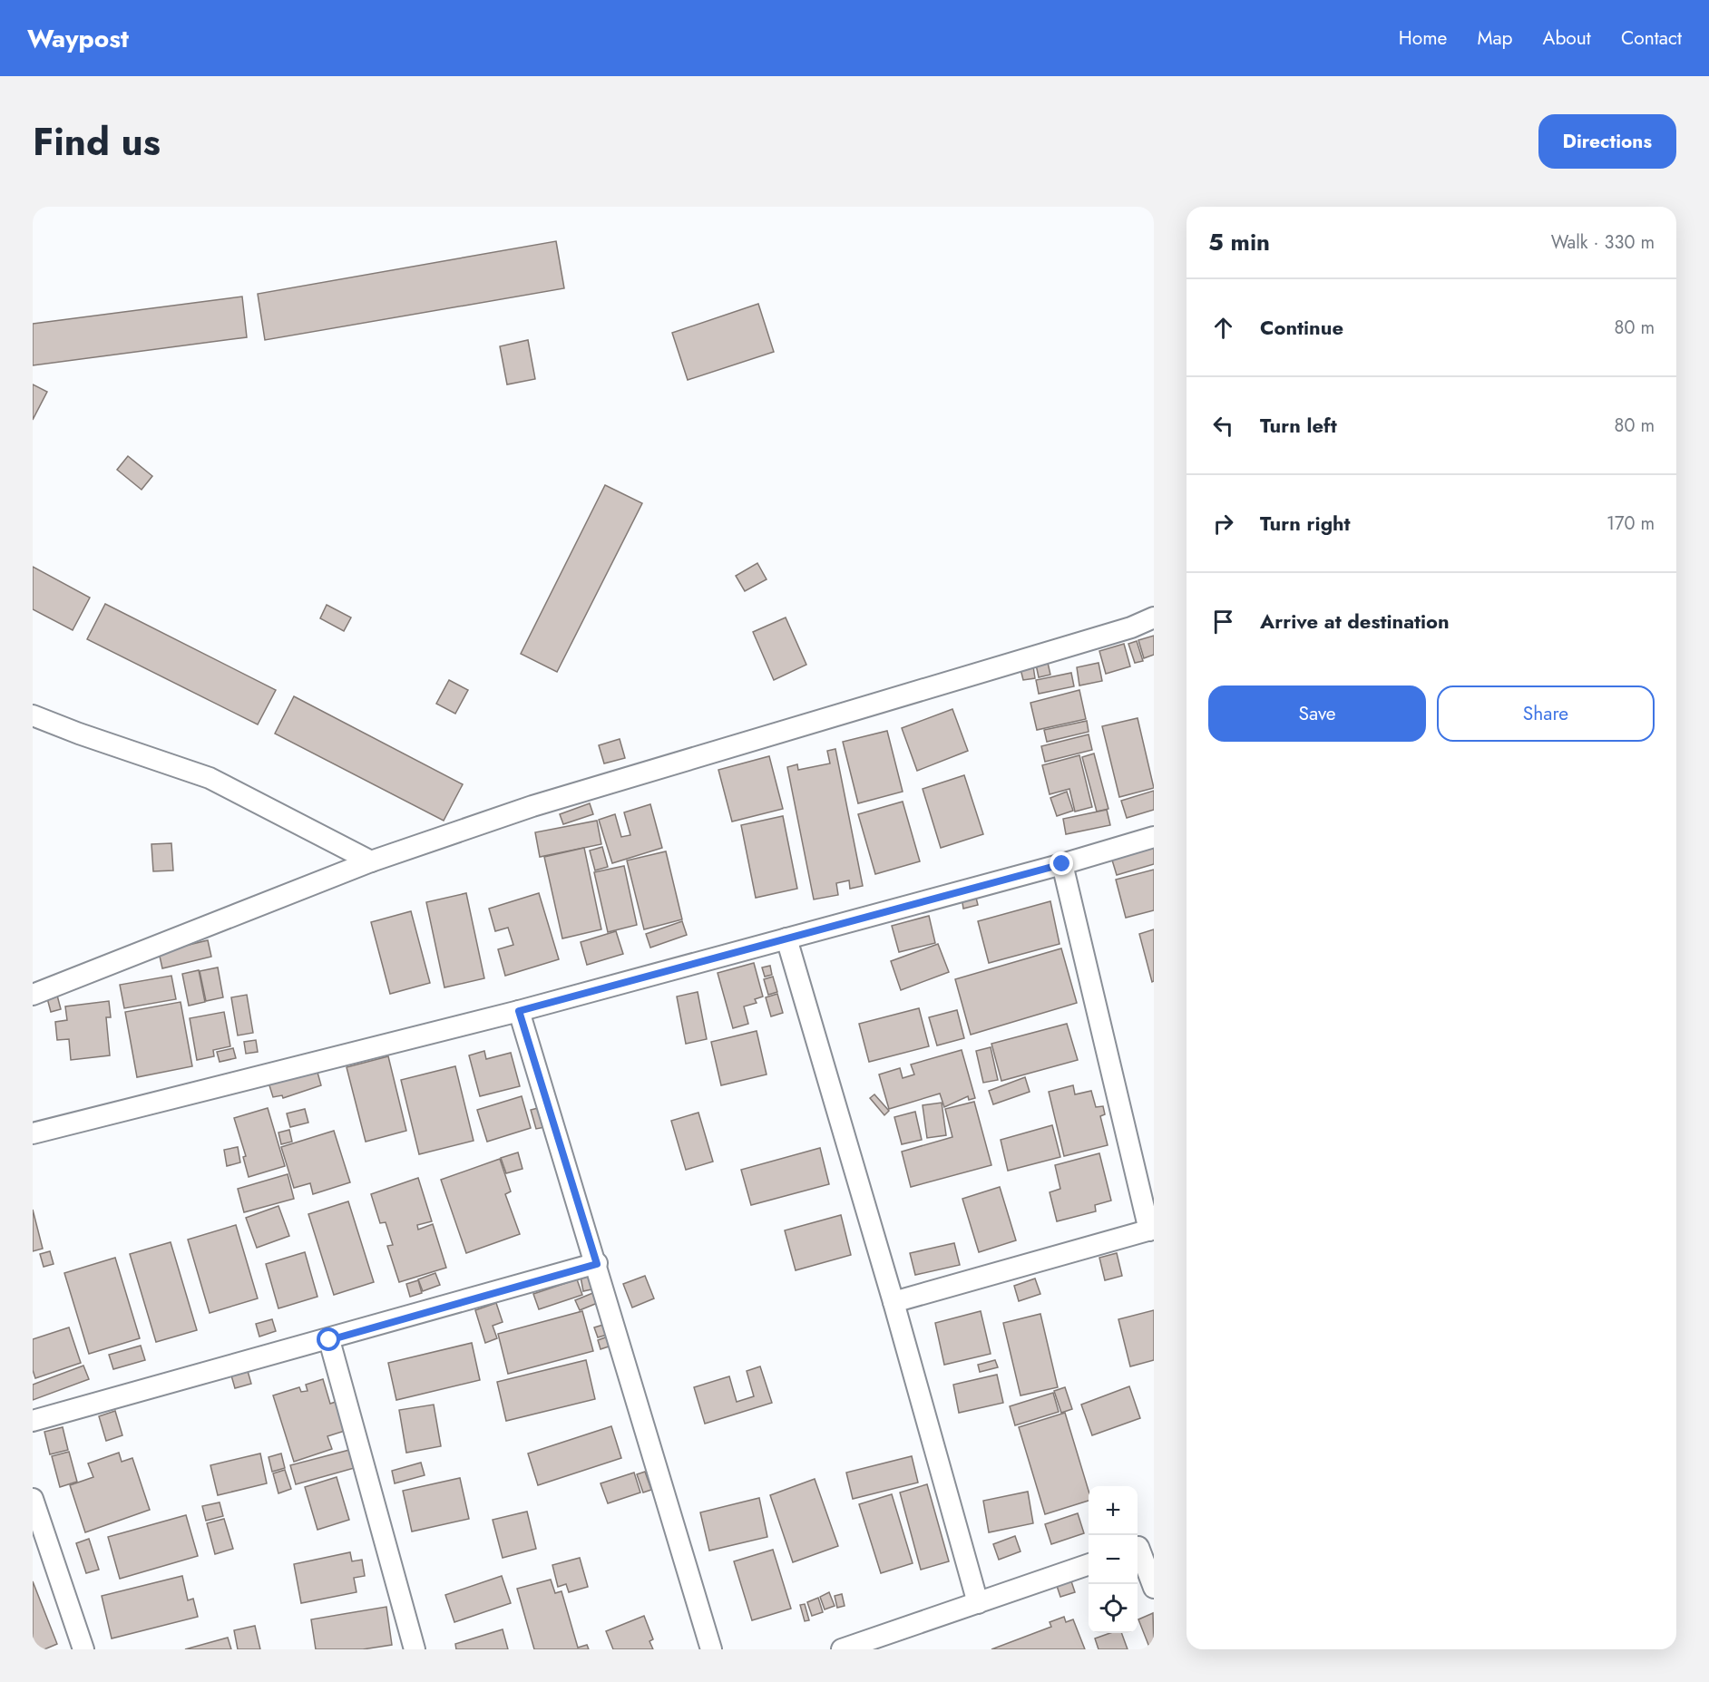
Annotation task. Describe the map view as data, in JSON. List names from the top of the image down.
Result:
{
  "page": {
    "header": "Waypost",
    "nav": [
      "Home",
      "Map",
      "About",
      "Contact"
    ],
    "title": "Find us",
    "buttons": [
      "Directions",
      ["Save", "Share"]
    ],
    "heading": ["5 min", "Walk · 330 m"],
    "list": [
      ["Continue", "80 m"],
      ["Turn left", "80 m"],
      ["Turn right", "170 m"],
      "Arrive at destination"
    ],
    "map_buttons": ["+", "−"]
  }
}
